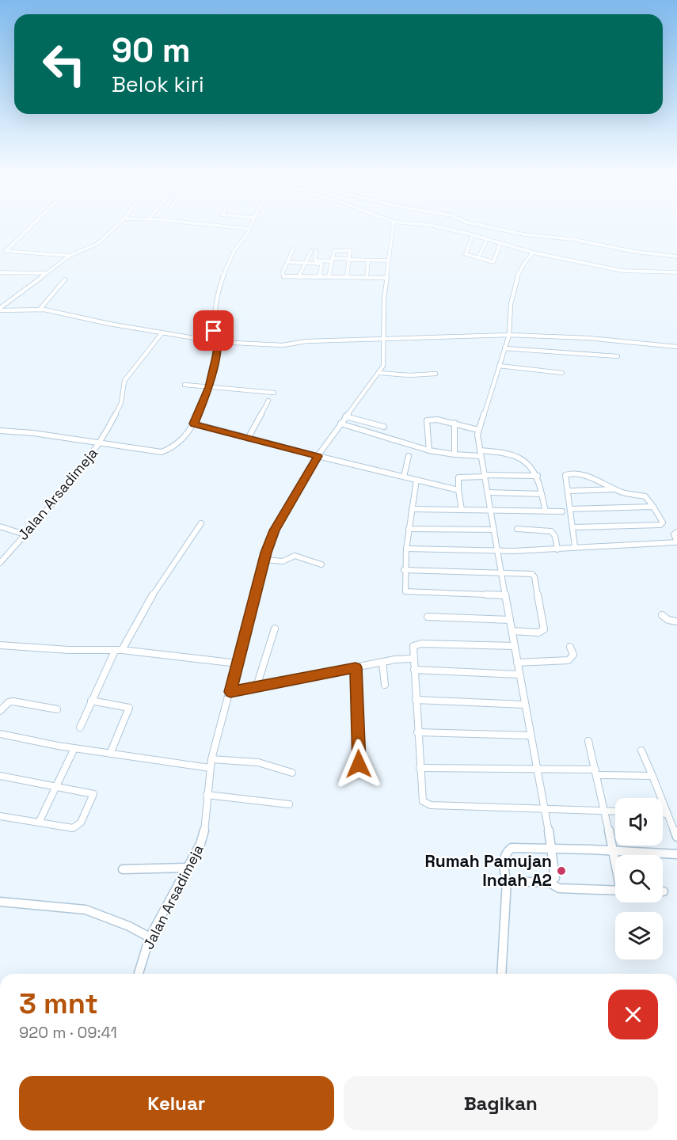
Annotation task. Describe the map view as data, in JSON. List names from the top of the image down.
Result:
{
  "streets": {
    "street": ["Jalan Arsadimeja"]
  },
  "places": ["Rumah Pamujan Indah A2"],
  "page": {
    "turn": ["90 m", "Belok kiri"],
    "heading": ["3 mnt", "920 m · 09:41"],
    "buttons": ["Keluar", "Bagikan"]
  }
}
